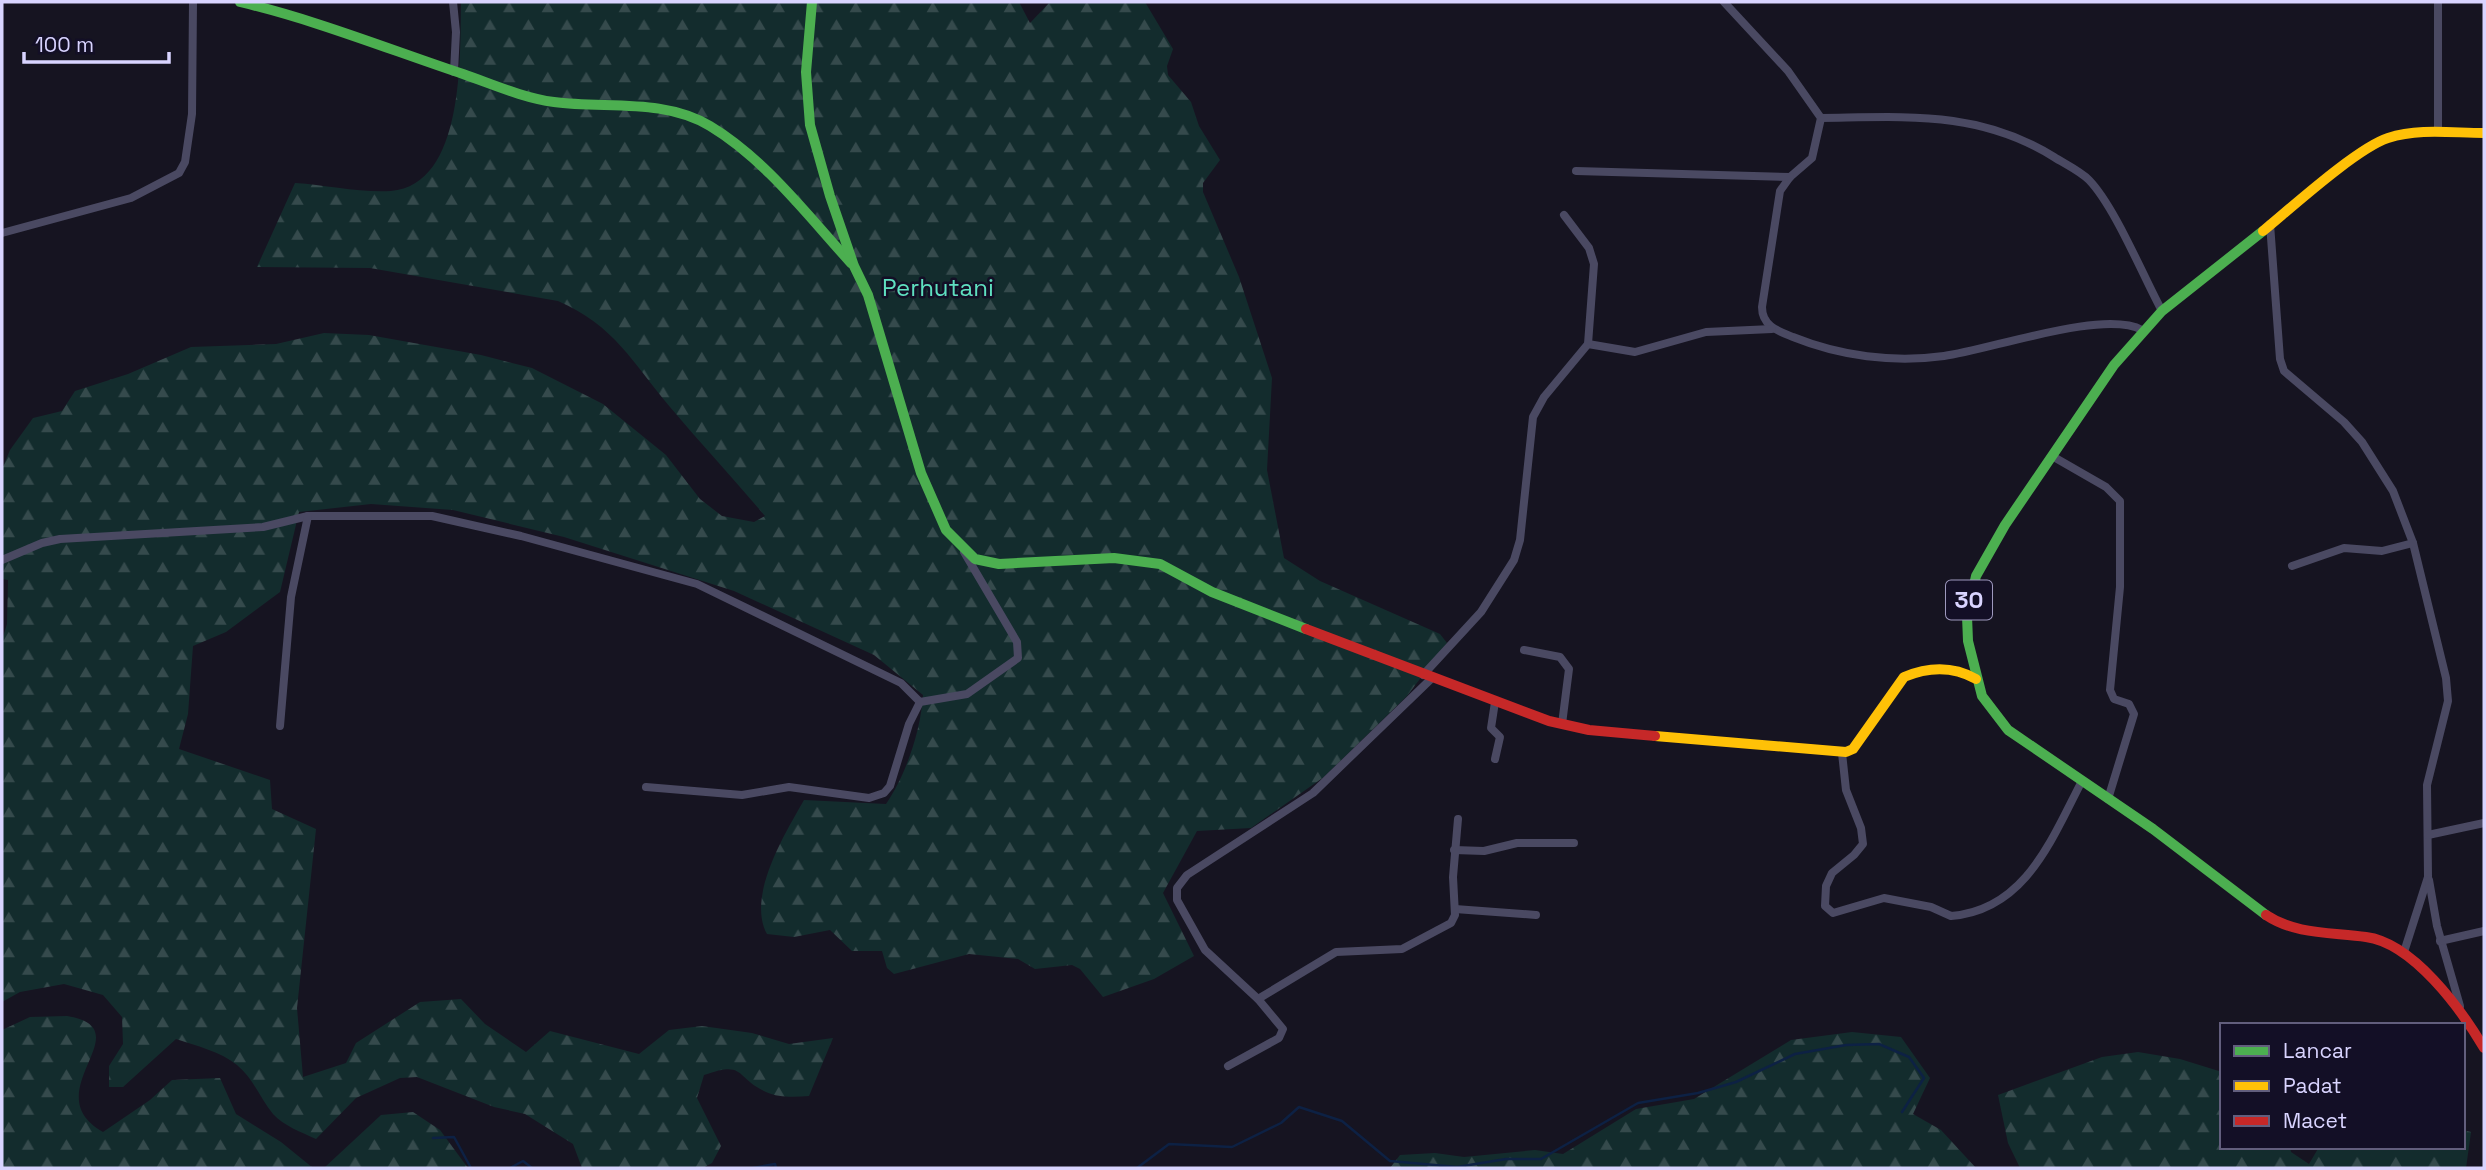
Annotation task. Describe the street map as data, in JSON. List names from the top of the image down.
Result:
{
  "streets": {
    "main road": ["30"]
  },
  "parks": ["Perhutani"],
  "legend": ["Lancar", "Padat", "Macet"],
  "scale_bar": "100 m"
}
